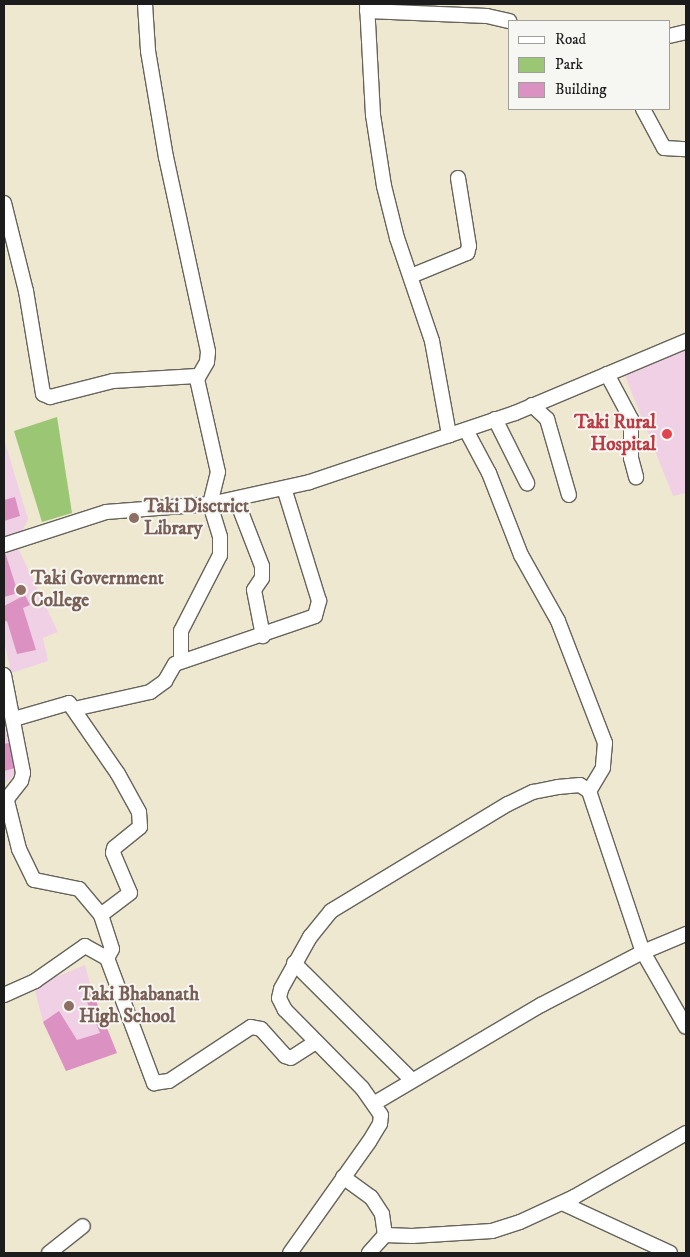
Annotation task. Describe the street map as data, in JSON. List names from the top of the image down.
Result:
{
  "places": [
    "Taki Rural Hospital",
    "Taki Disctrict Library",
    "Taki Government College",
    "Taki Bhabanath High School"
  ],
  "legend": ["Road", "Park", "Building"]
}
